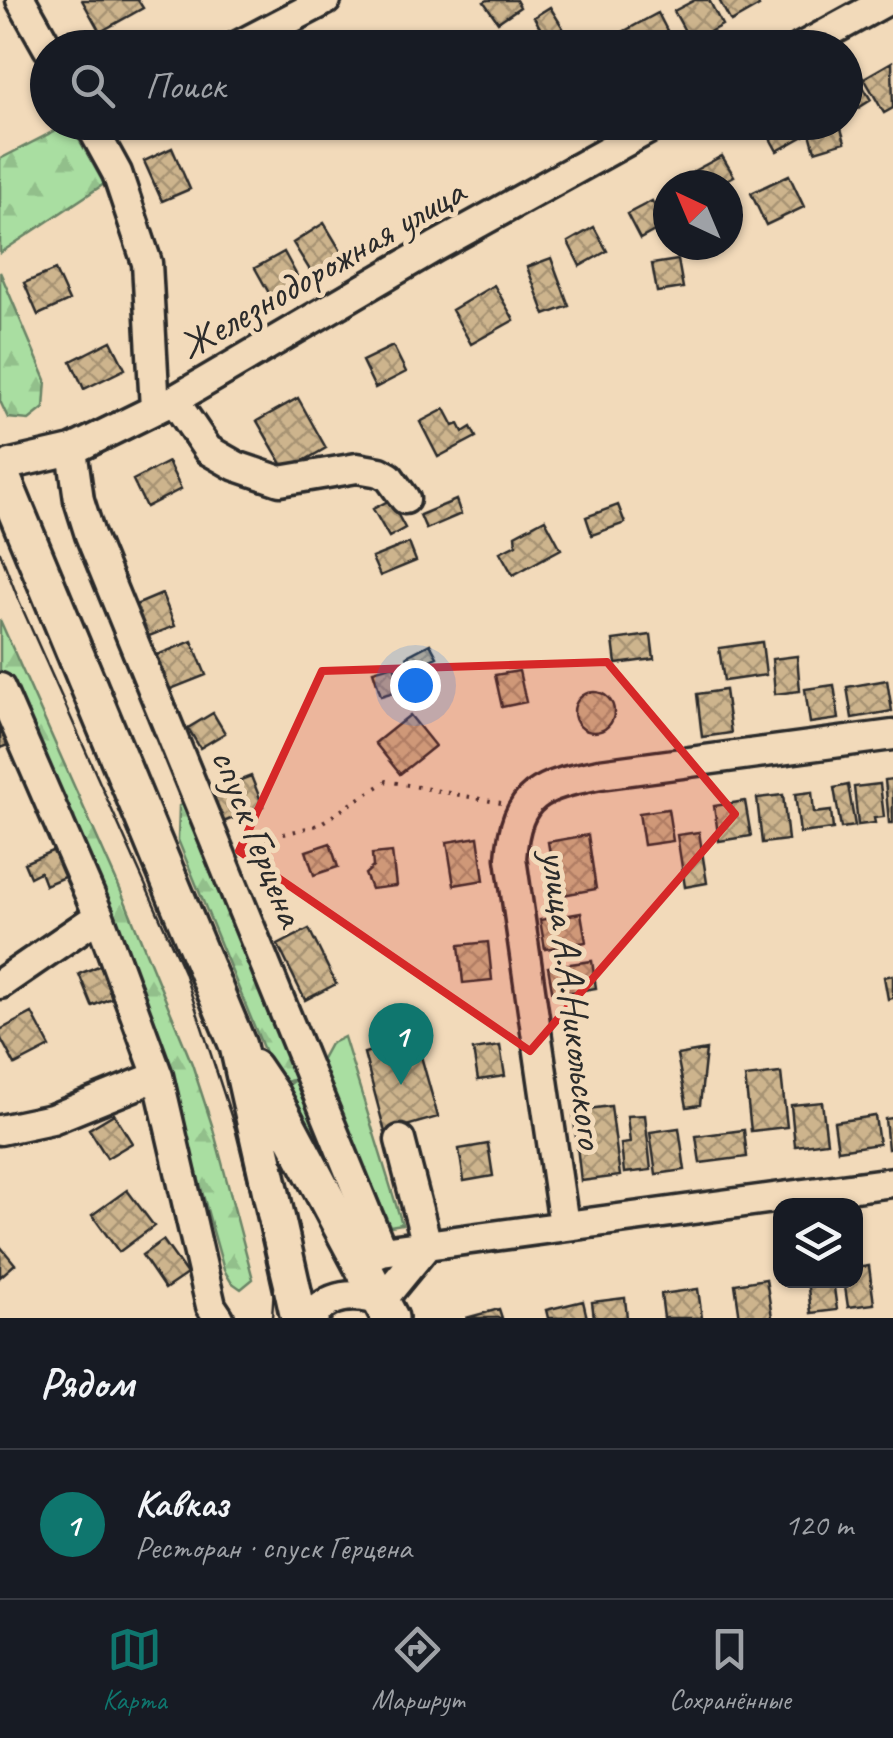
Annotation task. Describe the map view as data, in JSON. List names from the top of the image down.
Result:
{
  "streets": {
    "main road": ["спуск Герцена"],
    "street": ["Железнодорожная улица", "улица А.А.Никольского"]
  },
  "crossings": [
    ["Железнодорожная улица", "спуск Герцена"]
  ],
  "north": "top left",
  "page": {
    "search": "Поиск",
    "pins": "1",
    "heading": "Рядом",
    "list": [
      {
        "mark": "1",
        "name": "Кавказ",
        "note": "Ресторан · спуск Герцена",
        "value": "120 m"
      }
    ],
    "nav": ["Карта", "Маршрут", "Сохранённые"]
  }
}
